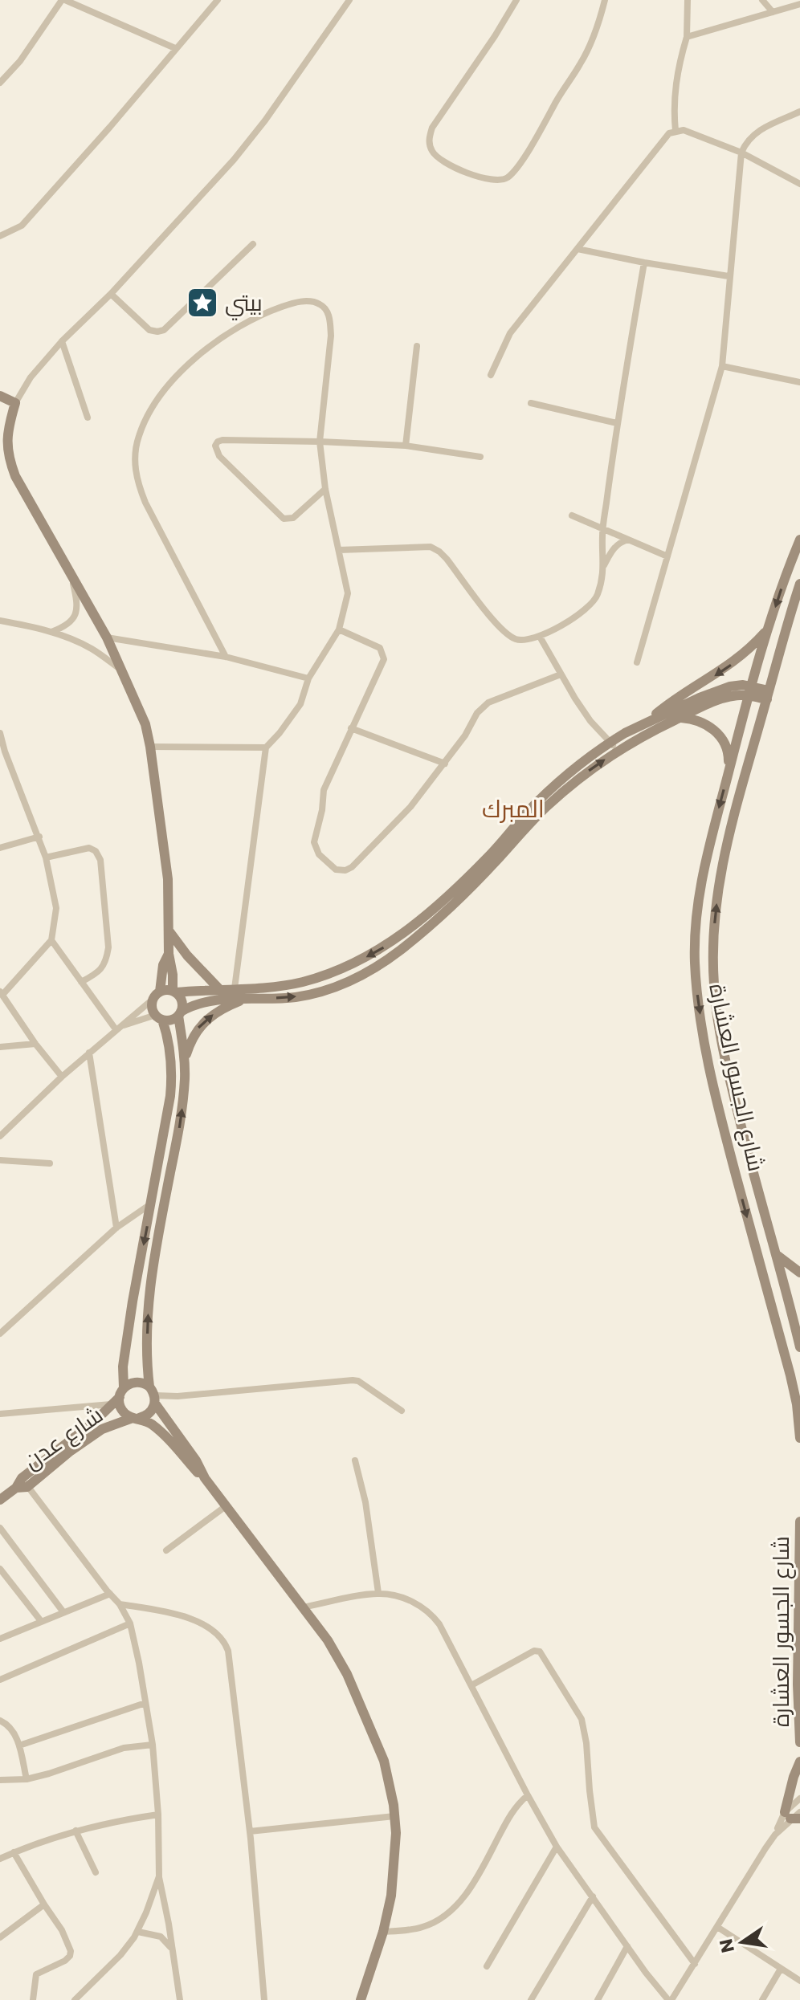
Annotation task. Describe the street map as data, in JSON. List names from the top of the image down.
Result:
{
  "streets": {
    "street": ["شارع الجسور العشارة", "شارع عدن"]
  },
  "districts": ["المبرك"],
  "places": {
    "place": ["بيتي"]
  },
  "north": "left"
}
